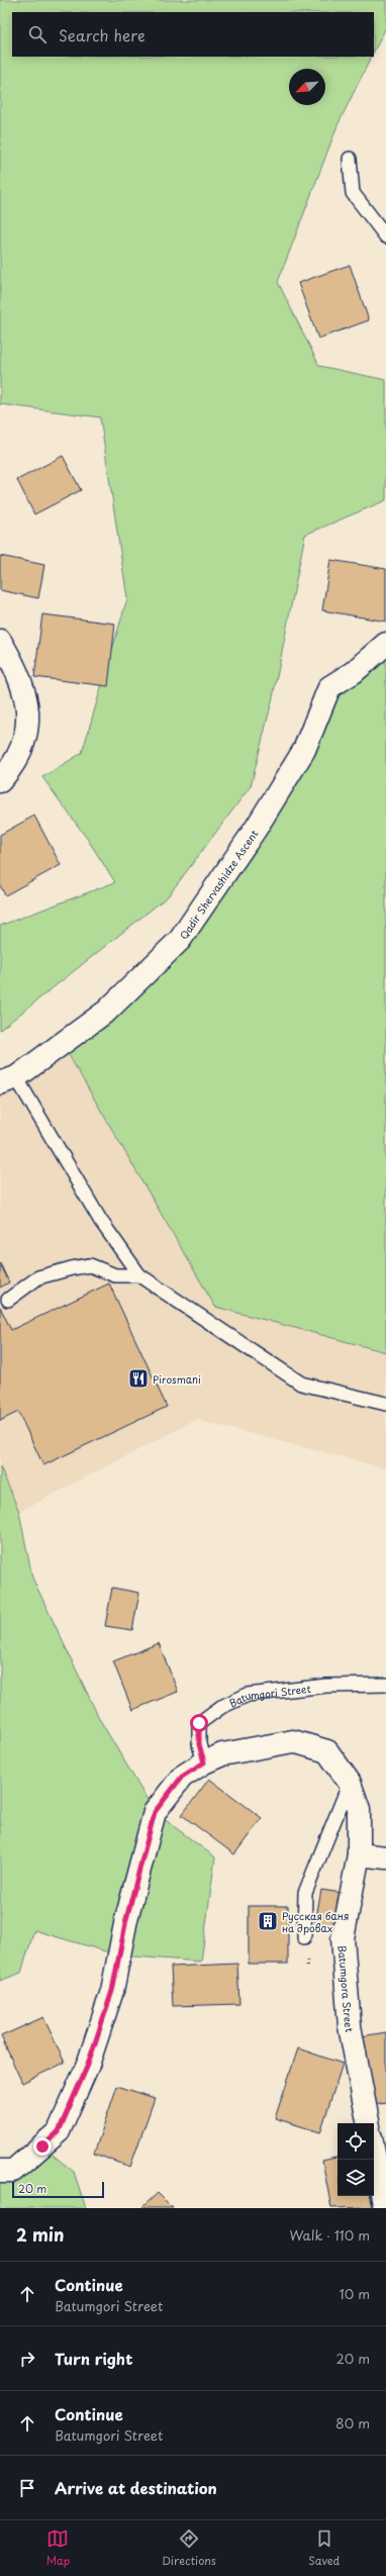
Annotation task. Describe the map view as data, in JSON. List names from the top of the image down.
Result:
{
  "streets": {
    "street": ["Qadir Shervashidze Ascent", "Batumgora Street"],
    "lane": ["Batumgori Street"]
  },
  "crossings": [
    ["Batumgori Street", "Batumgora Street"]
  ],
  "places": {
    "restaurant": ["Pirosmani"],
    "building": ["Русская баня на дровах"]
  },
  "scale_bar": "20 m",
  "north": "bottom left",
  "page": {
    "search": "Search here",
    "scale": "20 m",
    "heading": ["2 min", "Walk · 110 m"],
    "list": [
      ["Continue", "Batumgori Street", "10 m"],
      ["Turn right", "20 m"],
      ["Continue", "Batumgori Street", "80 m"],
      "Arrive at destination"
    ],
    "nav": ["Map", "Directions", "Saved"]
  }
}
